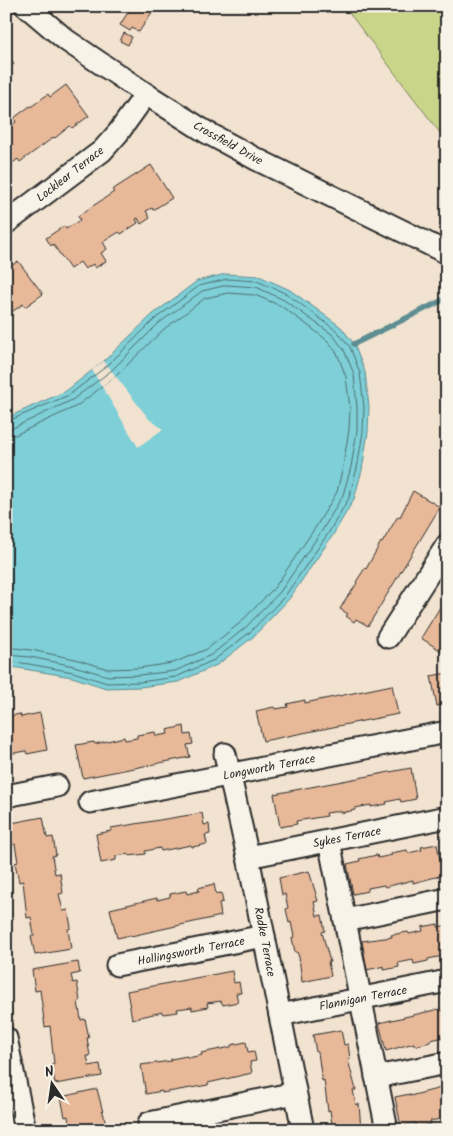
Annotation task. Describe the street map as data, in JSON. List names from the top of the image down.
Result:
{
  "streets": {
    "street": [
      "Crossfield Drive",
      "Locklear Terrace",
      "Longworth Terrace",
      "Sykes Terrace",
      "Radke Terrace",
      "Hollingsworth Terrace",
      "Flannigan Terrace"
    ]
  },
  "crossings": [
    ["Crossfield Drive", "Locklear Terrace"],
    ["Longworth Terrace", "Radke Terrace"],
    ["Sykes Terrace", "Radke Terrace"],
    ["Radke Terrace", "Hollingsworth Terrace"],
    ["Radke Terrace", "Flannigan Terrace"]
  ],
  "north": "top"
}
